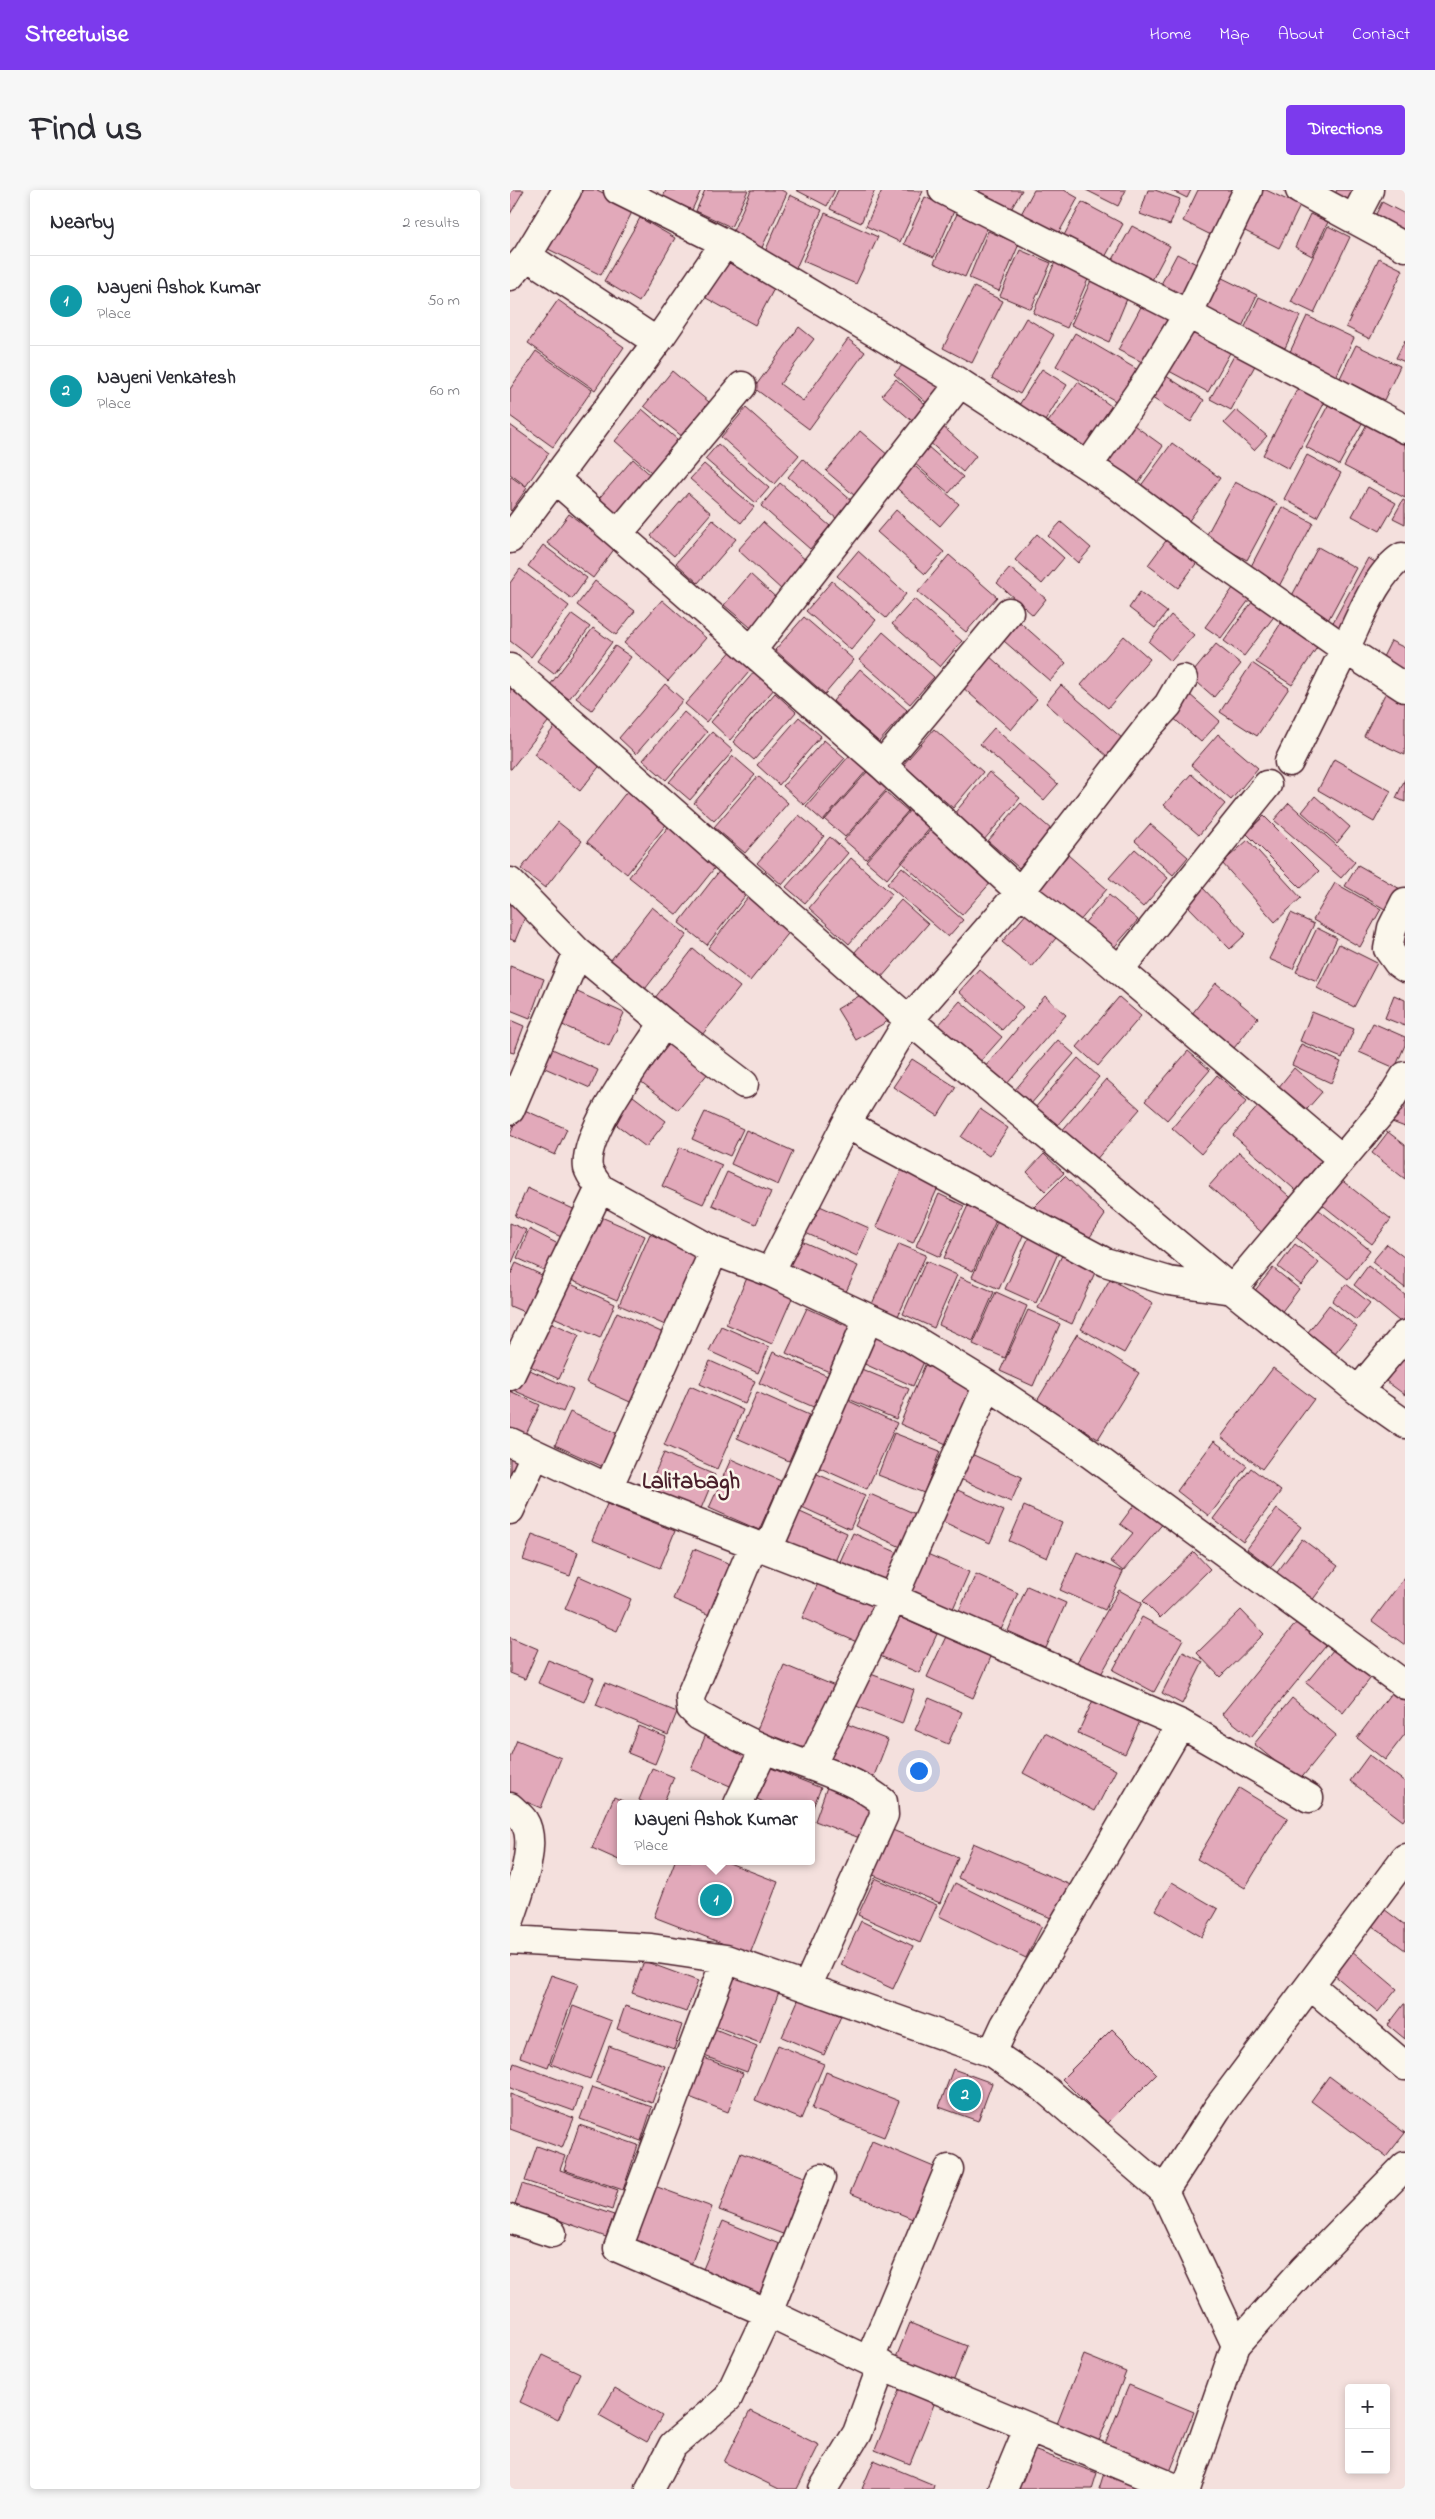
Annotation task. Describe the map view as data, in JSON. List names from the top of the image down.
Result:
{
  "districts": ["Lalitabagh"],
  "page": {
    "header": "Streetwise",
    "nav": [
      "Home",
      "Map",
      "About",
      "Contact"
    ],
    "title": "Find us",
    "buttons": "Directions",
    "heading": ["Nearby", "2 results"],
    "list": [
      {
        "mark": "1",
        "name": "Nayeni Ashok Kumar",
        "note": "Place",
        "value": "50 m"
      },
      {
        "mark": "2",
        "name": "Nayeni Venkatesh",
        "note": "Place",
        "value": "60 m"
      }
    ],
    "popup": ["Nayeni Ashok Kumar", "Place"],
    "pins": ["1", "2"],
    "map_buttons": ["+", "−"]
  }
}
